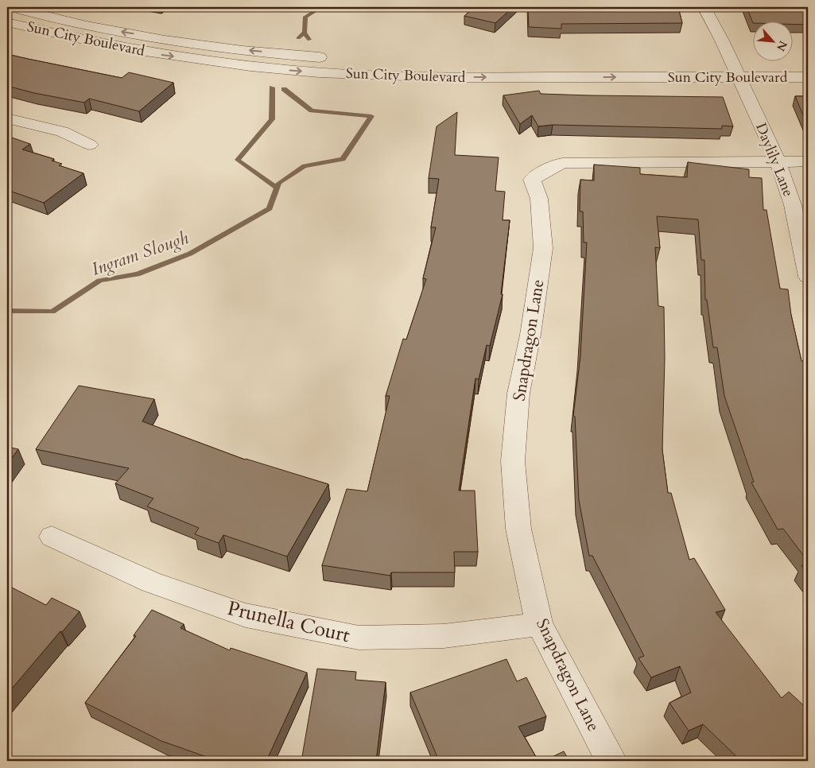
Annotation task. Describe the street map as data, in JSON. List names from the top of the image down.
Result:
{
  "streets": {
    "street": [
      "Sun City Boulevard",
      "Daylily Lane",
      "Snapdragon Lane",
      "Prunella Court"
    ]
  },
  "crossings": [
    ["Sun City Boulevard", "Daylily Lane"],
    ["Daylily Lane", "Snapdragon Lane"],
    ["Snapdragon Lane", "Prunella Court"]
  ],
  "water": ["Ingram Slough"],
  "north": "bottom right"
}
